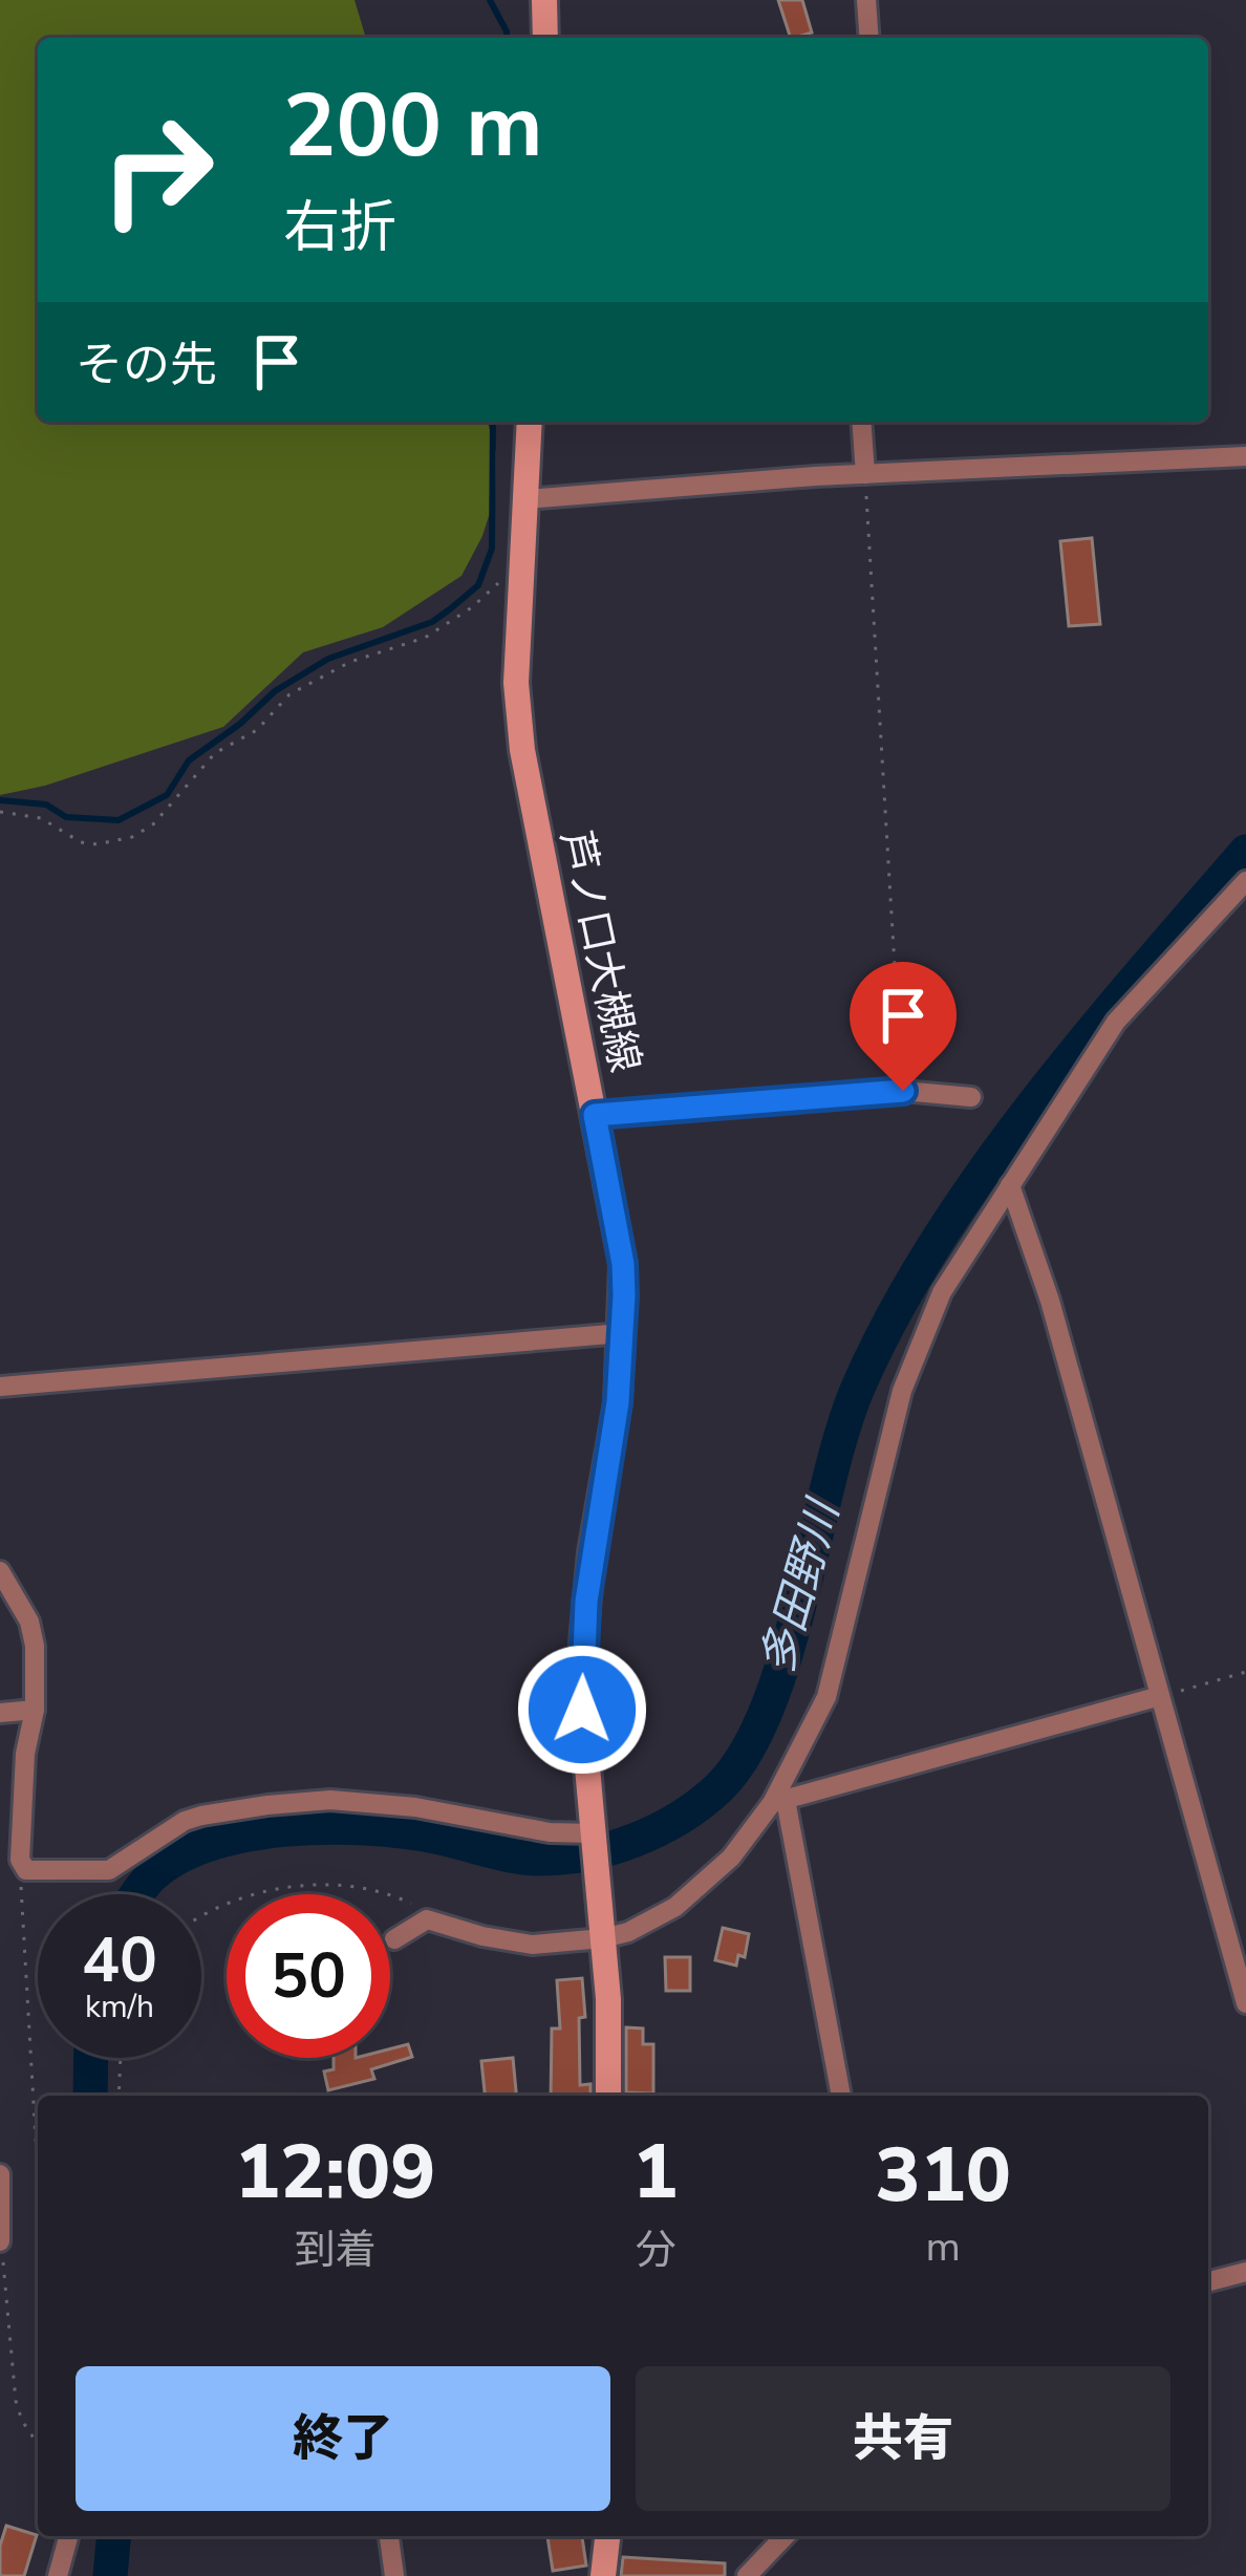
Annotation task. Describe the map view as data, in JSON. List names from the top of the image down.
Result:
{
  "streets": {
    "main road": ["芦ノ口大槻線"]
  },
  "water": ["多田野川"],
  "page": {
    "turn": ["200 m", "右折"],
    "then": "その先",
    "speed": "40 km/h",
    "limit": "50",
    "eta": [
      "12:09",
      "到着",
      "1",
      "分",
      "310",
      "m"
    ],
    "buttons": ["終了", "共有"]
  }
}
